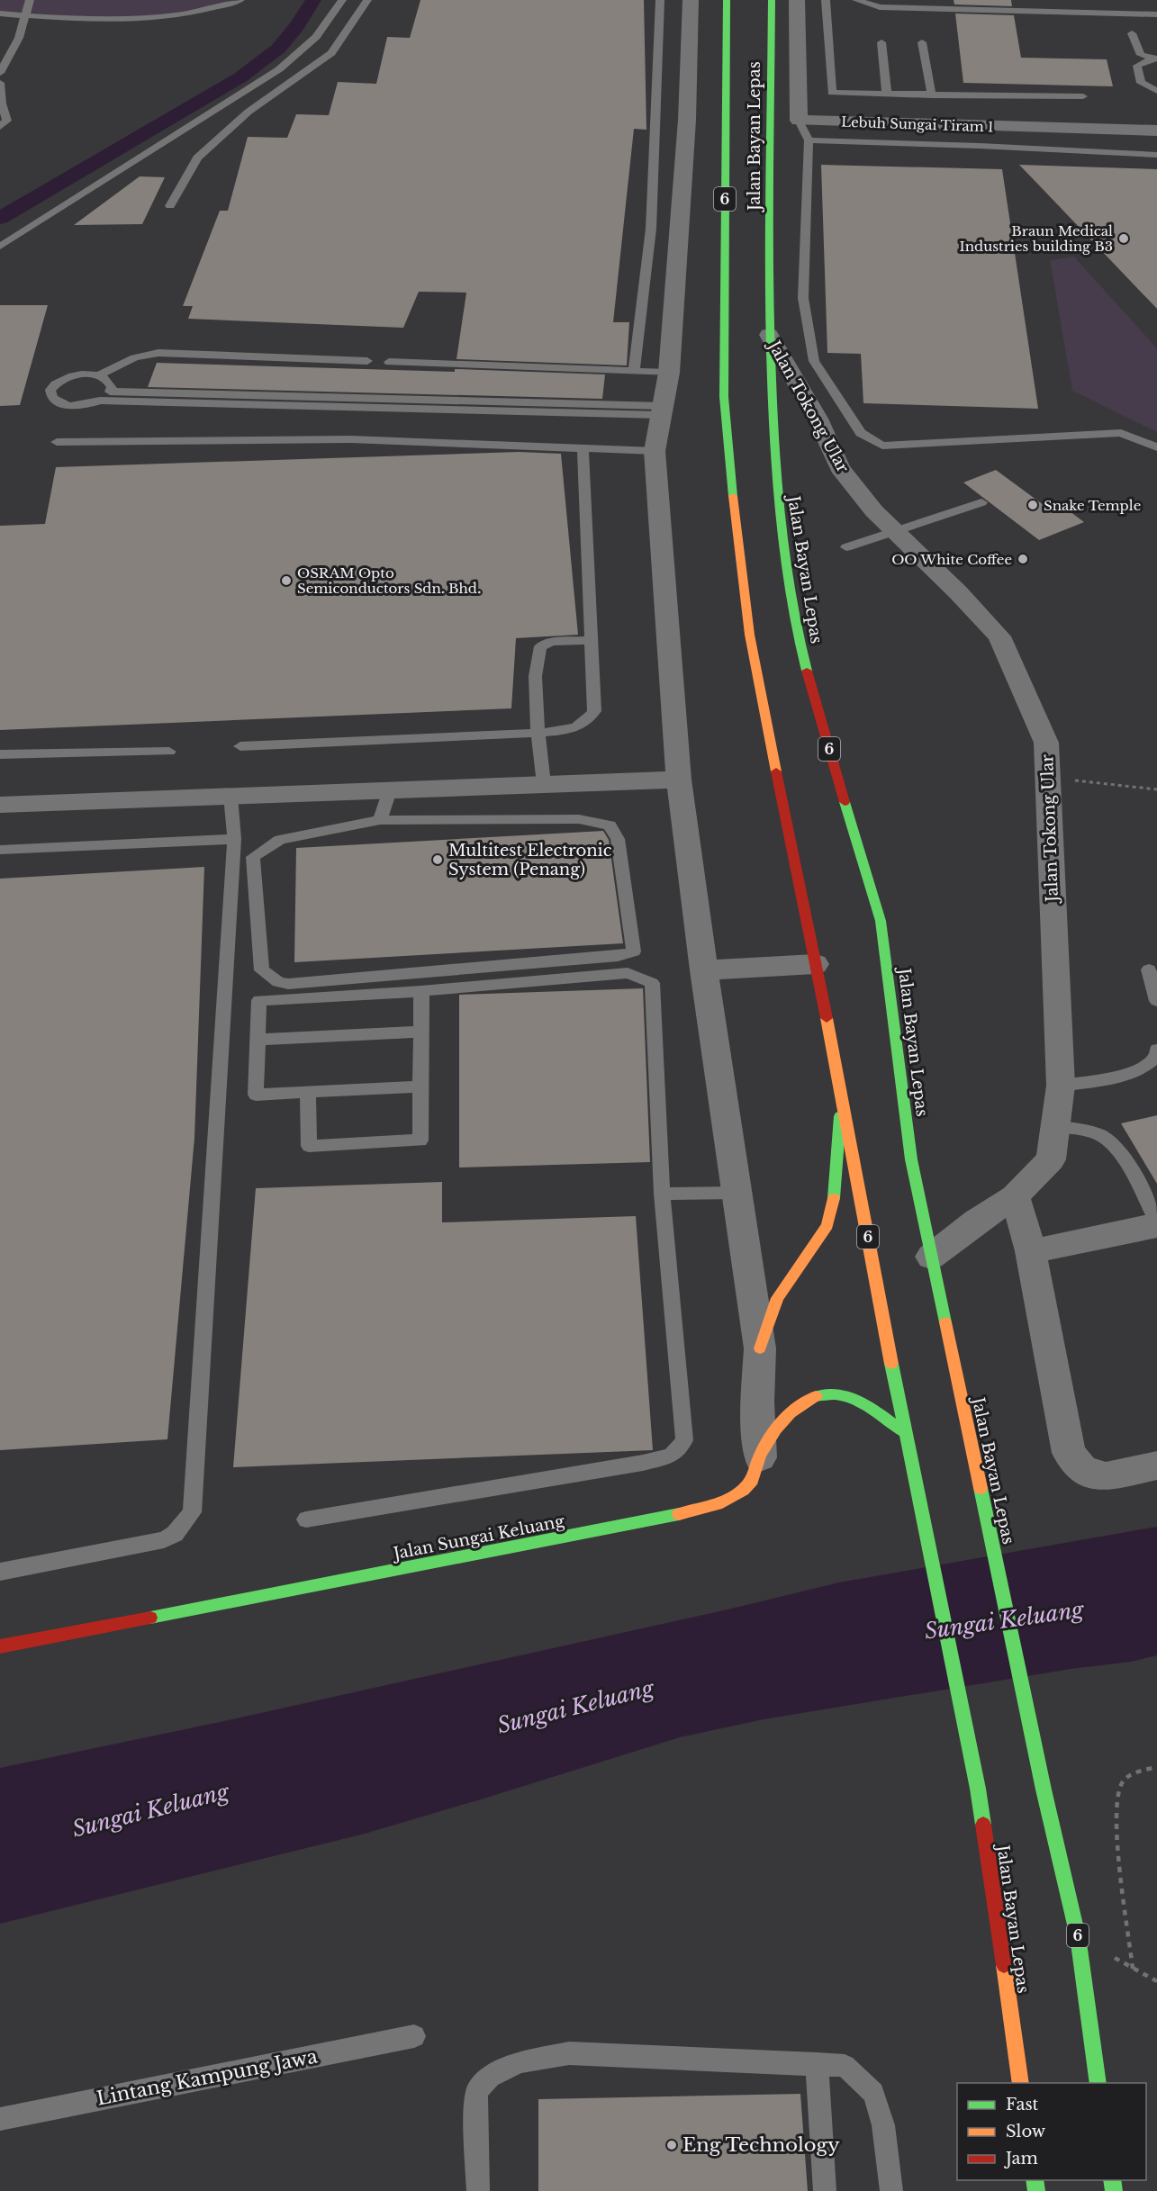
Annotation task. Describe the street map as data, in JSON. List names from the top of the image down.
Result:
{
  "streets": {
    "main road": ["Jalan Bayan Lepas", "6", "Jalan Sungai Keluang"],
    "street": ["Lebuh Sungai Tiram 1", "Jalan Tokong Ular"],
    "lane": ["Lintang Kampung Jawa"]
  },
  "crossings": [
    ["Jalan Bayan Lepas", "Jalan Tokong Ular"],
    ["Jalan Bayan Lepas", "Jalan Sungai Keluang"]
  ],
  "water": ["Sungai Keluang"],
  "places": [
    "Braun Medical Industries building B3",
    "Snake Temple",
    "OO White Coffee",
    "OSRAM Opto Semiconductors Sdn. Bhd.",
    "Multitest Electronic System (Penang)",
    "Eng Technology"
  ],
  "legend": ["Fast", "Slow", "Jam"]
}
